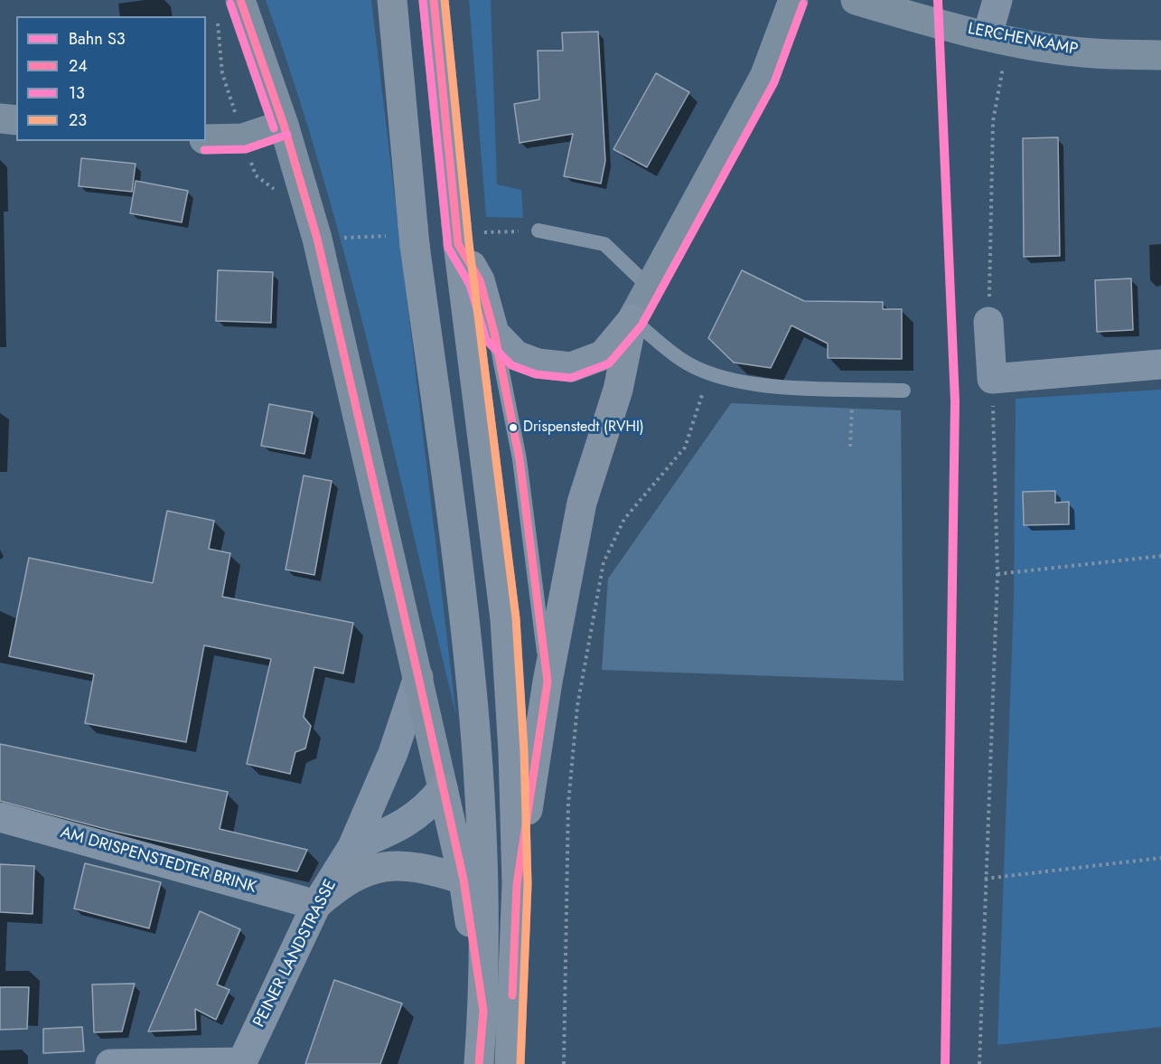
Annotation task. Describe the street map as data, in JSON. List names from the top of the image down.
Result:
{
  "streets": {
    "street": ["LERCHENKAMP", "AM DRISPENSTEDTER BRINK", "PEINER LANDSTRASSE"]
  },
  "crossings": [
    ["AM DRISPENSTEDTER BRINK", "PEINER LANDSTRASSE"]
  ],
  "places": ["Drispenstedt (RVHI)"],
  "lines": [
    "rail line S3",
    "transit line 24",
    "transit line 23",
    "transit line 13"
  ],
  "legend": [
    "Bahn S3",
    "24",
    "13",
    "23"
  ]
}
